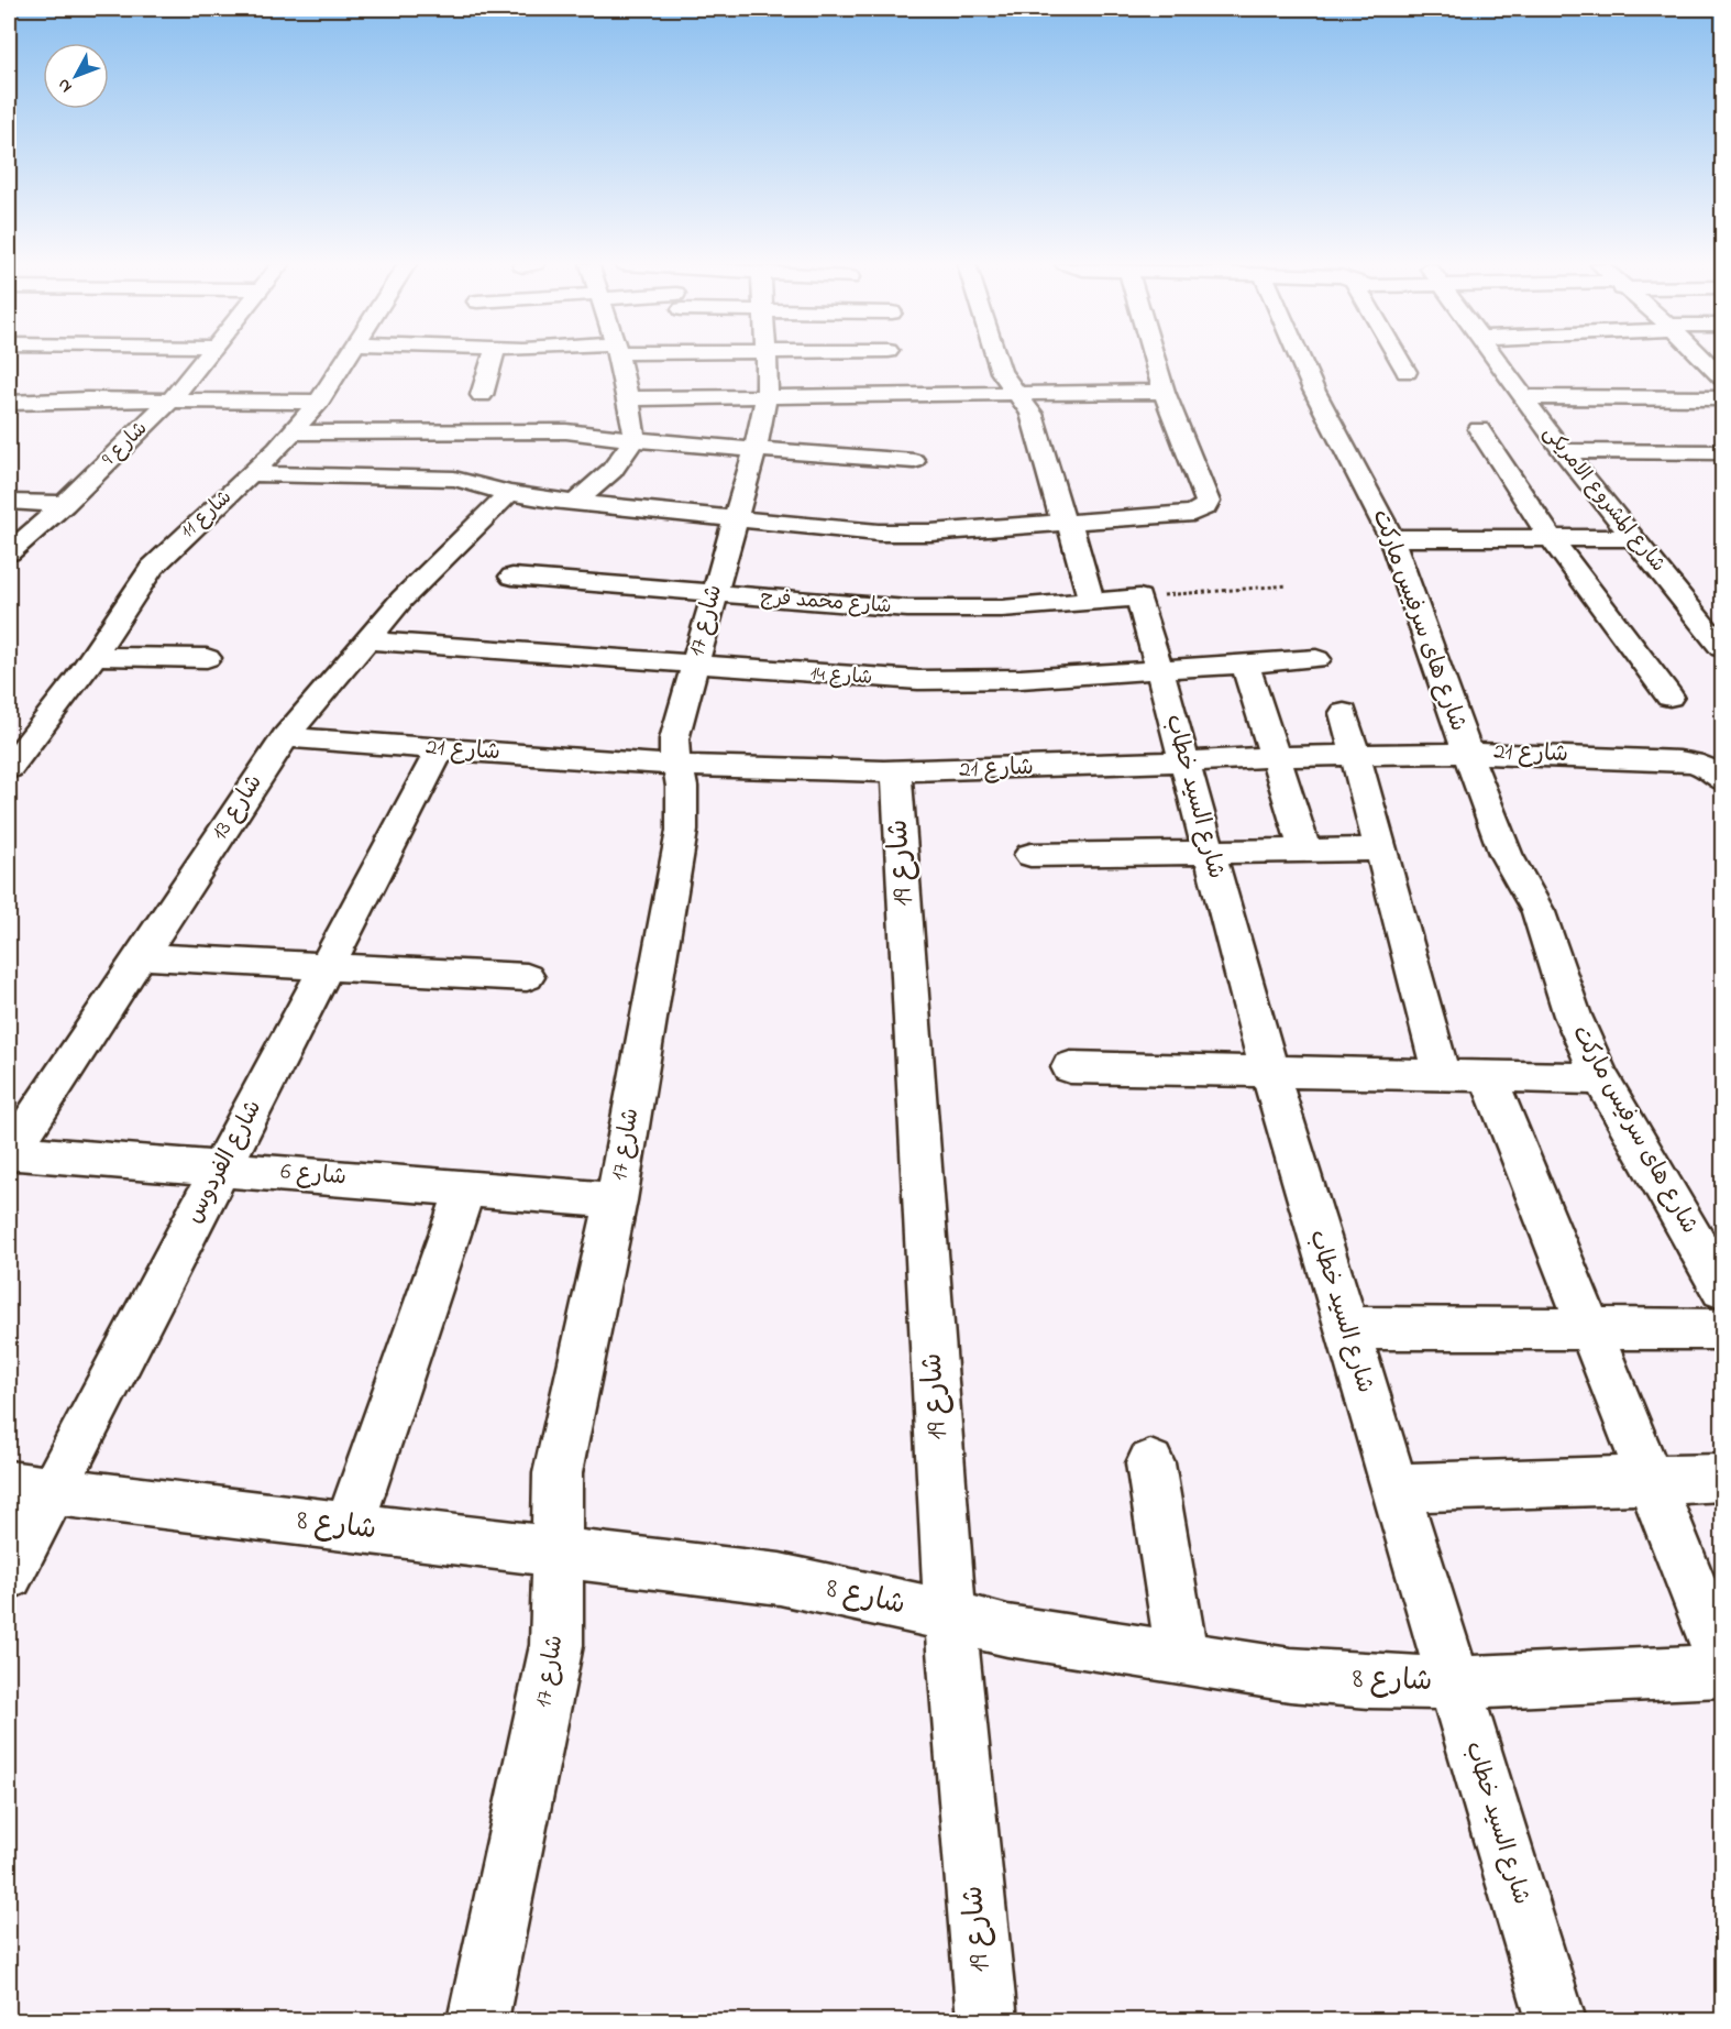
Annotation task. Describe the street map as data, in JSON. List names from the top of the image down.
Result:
{
  "streets": {
    "street": [
      "شارع 9",
      "شارع المشروع الامريكى",
      "شارع 11",
      "شارع محمد فرج",
      "شارع 17",
      "شارع هاى سرفيس ماركت",
      "شارع 14",
      "شارع 21",
      "شارع السيد خطاب",
      "شارع 13",
      "شارع 19",
      "شارع الفردوس",
      "شارع 6",
      "شارع 8"
    ]
  },
  "crossings": [
    ["شارع محمد فرج", "شارع 17"],
    ["شارع محمد فرج", "شارع السيد خطاب"],
    ["شارع 17", "شارع 14"],
    ["شارع 17", "شارع 21"],
    ["شارع 17", "شارع 6"],
    ["شارع 17", "شارع 8"],
    ["شارع هاى سرفيس ماركت", "شارع 21"],
    ["شارع 14", "شارع السيد خطاب"],
    ["شارع 14", "شارع 13"],
    ["شارع 21", "شارع السيد خطاب"],
    ["شارع 21", "شارع 13"],
    ["شارع 21", "شارع 19"],
    ["شارع 21", "شارع الفردوس"],
    ["شارع السيد خطاب", "شارع 8"],
    ["شارع 13", "شارع 6"],
    ["شارع 19", "شارع 8"],
    ["شارع الفردوس", "شارع 6"],
    ["شارع الفردوس", "شارع 8"]
  ],
  "north": "bottom left"
}
